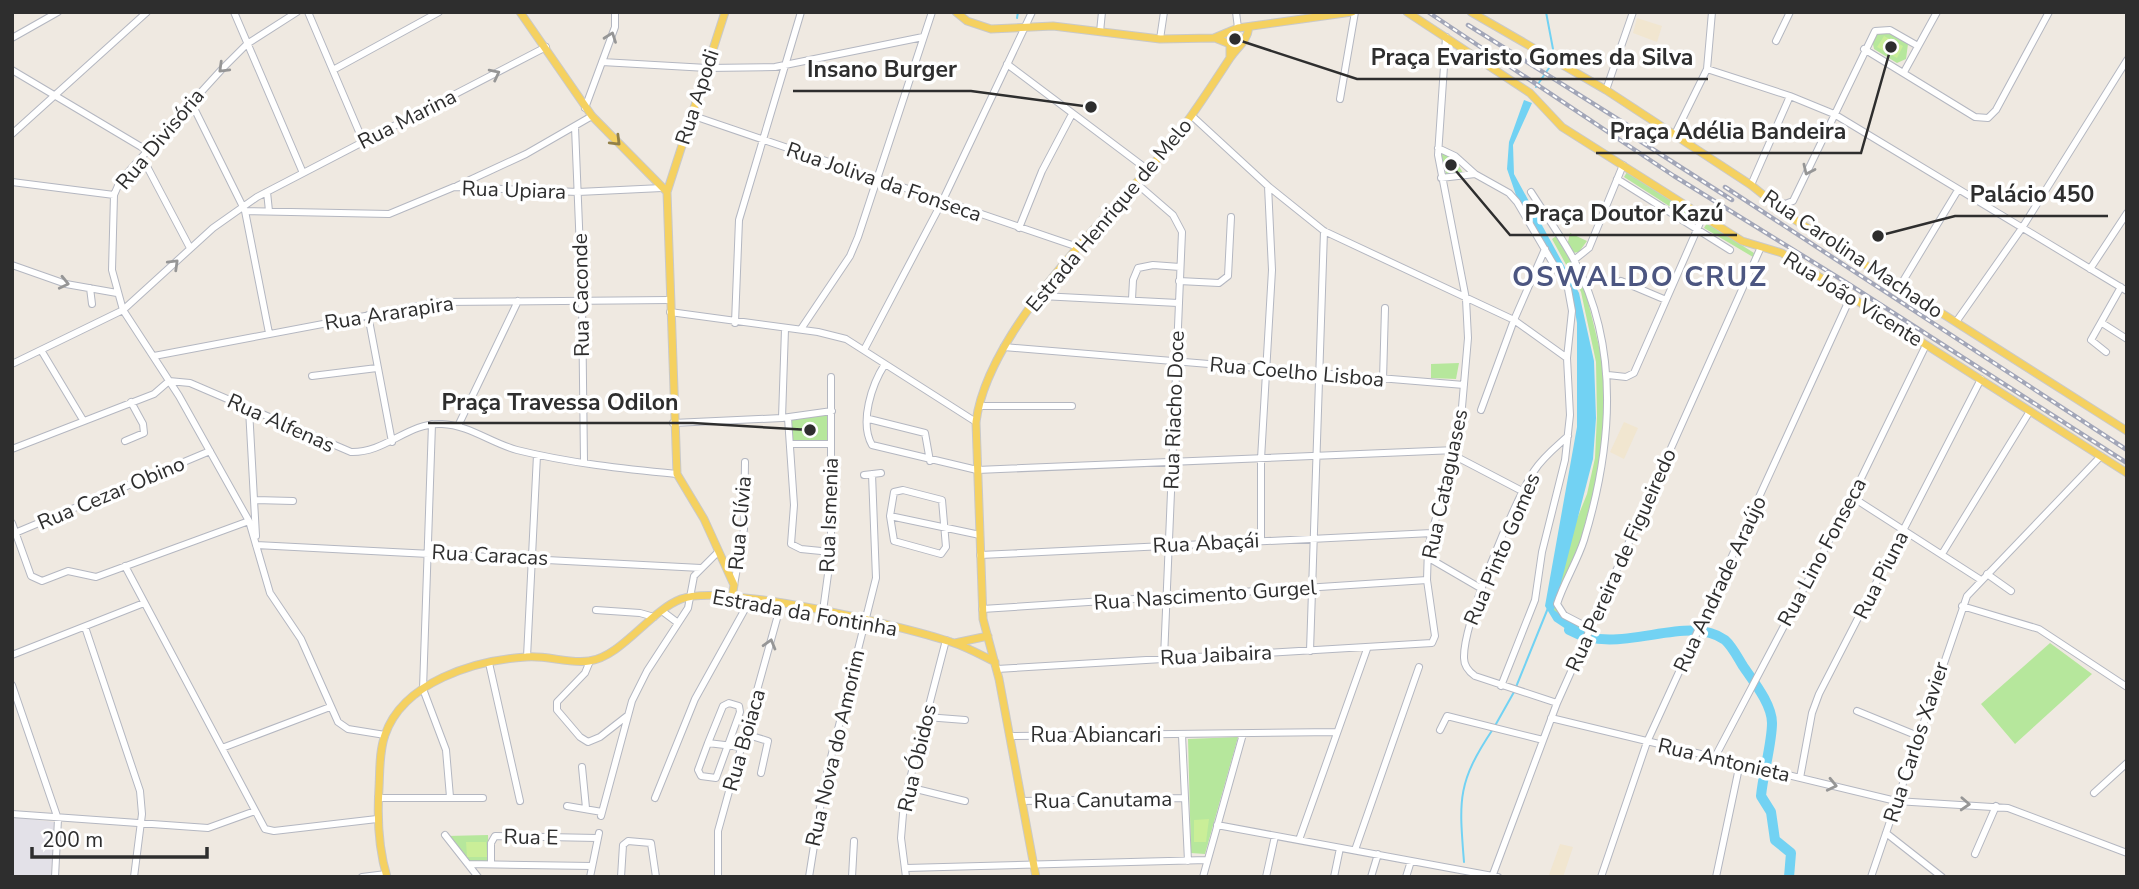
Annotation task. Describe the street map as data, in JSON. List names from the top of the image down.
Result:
{
  "streets": {
    "main road": [
      "Rua Apodi",
      "Estrada Henrique de Melo",
      "Rua Carolina Machado",
      "Rua João Vicente",
      "Estrada da Fontinha"
    ],
    "street": [
      "Rua Marina",
      "Rua Divisória",
      "Rua Joliva da Fonseca",
      "Rua Upiara",
      "Rua Caconde",
      "Rua Ararapira",
      "Rua Coelho Lisboa",
      "Rua Riacho Doce",
      "Rua Alfenas",
      "Rua Cataguases",
      "Rua Cezar Obino",
      "Rua Ismenia",
      "Rua Clívia",
      "Rua Abaçái",
      "Rua Pinto Gomes",
      "Rua Lino Fonseca",
      "Rua Caracas",
      "Rua Pereira de Figueiredo",
      "Rua Piuna",
      "Rua Andrade Araújo",
      "Rua Nascimento Gurgel",
      "Rua Jaibaira",
      "Rua Abiancari",
      "Rua Boiaca",
      "Rua Carlos Xavier",
      "Rua Nova do Amorim",
      "Rua Óbidos",
      "Rua Antonieta",
      "Rua Canutama",
      "Rua E"
    ]
  },
  "crossings": [
    ["Rua Apodi", "Rua Joliva da Fonseca"],
    ["Rua Apodi", "Rua Upiara"],
    ["Rua Apodi", "Rua Ararapira"],
    ["Rua Apodi", "Rua Alfenas"],
    ["Rua Marina", "Rua Divisória"],
    ["Rua Marina", "Rua Upiara"],
    ["Rua Divisória", "Rua Ararapira"],
    ["Rua Divisória", "Rua Alfenas"],
    ["Rua Divisória", "Rua Cezar Obino"],
    ["Rua Divisória", "Rua Caracas"],
    ["Rua Joliva da Fonseca", "Estrada Henrique de Melo"],
    ["Rua Upiara", "Rua Caconde"],
    ["Estrada Henrique de Melo", "Rua Coelho Lisboa"],
    ["Estrada Henrique de Melo", "Rua Riacho Doce"],
    ["Estrada Henrique de Melo", "Rua Abaçái"],
    ["Estrada Henrique de Melo", "Rua Nascimento Gurgel"],
    ["Estrada Henrique de Melo", "Estrada da Fontinha"],
    ["Estrada Henrique de Melo", "Rua Jaibaira"],
    ["Estrada Henrique de Melo", "Rua Abiancari"],
    ["Estrada Henrique de Melo", "Rua Canutama"],
    ["Rua Caconde", "Rua Ararapira"],
    ["Rua Caconde", "Rua Alfenas"],
    ["Rua João Vicente", "Rua Cataguases"],
    ["Rua João Vicente", "Rua Lino Fonseca"],
    ["Rua João Vicente", "Rua Pereira de Figueiredo"],
    ["Rua João Vicente", "Rua Piuna"],
    ["Rua João Vicente", "Rua Andrade Araújo"],
    ["Rua João Vicente", "Rua Carlos Xavier"],
    ["Rua Coelho Lisboa", "Rua Riacho Doce"],
    ["Rua Coelho Lisboa", "Rua Cataguases"],
    ["Rua Riacho Doce", "Rua Abaçái"],
    ["Rua Riacho Doce", "Rua Nascimento Gurgel"],
    ["Rua Riacho Doce", "Rua Jaibaira"],
    ["Rua Cataguases", "Rua Abaçái"],
    ["Rua Cataguases", "Rua Nascimento Gurgel"],
    ["Rua Cataguases", "Rua Jaibaira"],
    ["Rua Ismenia", "Estrada da Fontinha"],
    ["Rua Lino Fonseca", "Rua Antonieta"],
    ["Rua Pereira de Figueiredo", "Rua Antonieta"],
    ["Rua Piuna", "Rua Antonieta"],
    ["Rua Andrade Araújo", "Rua Antonieta"],
    ["Estrada da Fontinha", "Rua Jaibaira"],
    ["Estrada da Fontinha", "Rua Boiaca"],
    ["Estrada da Fontinha", "Rua Nova do Amorim"],
    ["Estrada da Fontinha", "Rua Óbidos"],
    ["Rua Carlos Xavier", "Rua Antonieta"]
  ],
  "one_way": ["Rua Marina"],
  "districts": ["OSWALDO CRUZ"],
  "places": [
    "Praça Evaristo Gomes da Silva",
    "Praça Adélia Bandeira",
    "Insano Burger",
    "Praça Doutor Kazú",
    "Palácio 450",
    "Praça Travessa Odilon"
  ],
  "scale_bar": "200 m"
}
